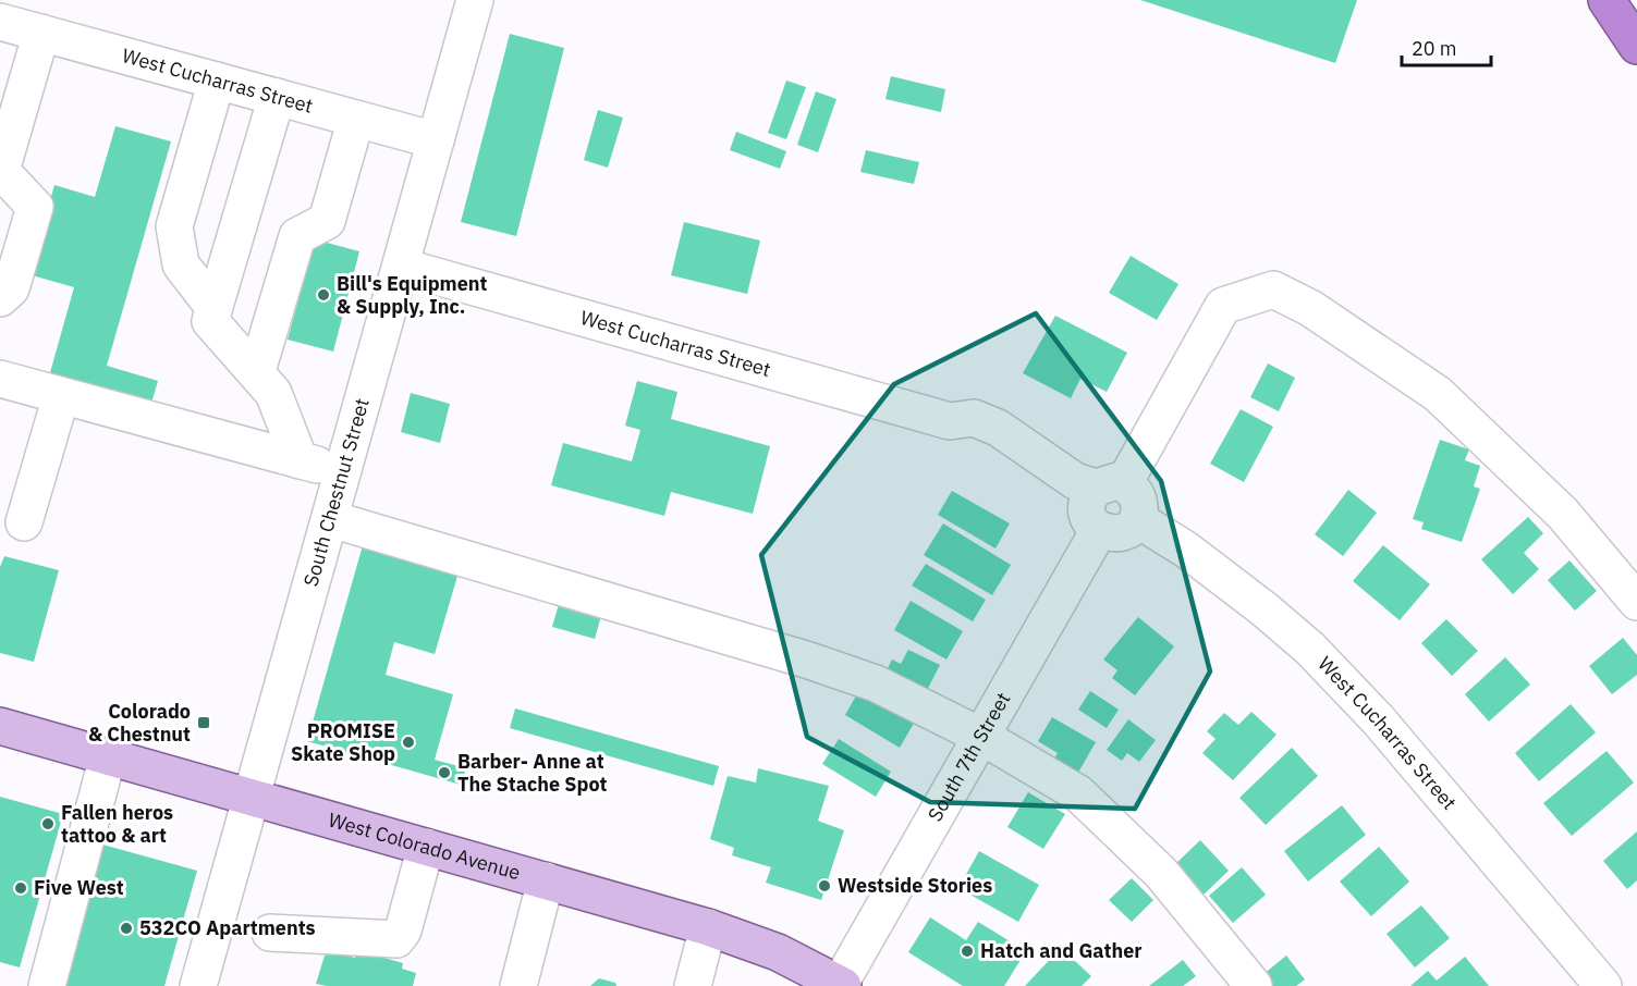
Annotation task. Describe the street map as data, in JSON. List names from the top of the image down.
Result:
{
  "streets": {
    "main road": ["West Colorado Avenue"],
    "street": ["West Cucharras Street", "South Chestnut Street", "South 7th Street"]
  },
  "crossings": [
    ["West Cucharras Street", "South Chestnut Street"],
    ["West Cucharras Street", "South 7th Street"],
    ["South Chestnut Street", "West Colorado Avenue"],
    ["South 7th Street", "West Colorado Avenue"]
  ],
  "places": {
    "other": [
      "Bill's Equipment & Supply, Inc.",
      "PROMISE Skate Shop",
      "Barber- Anne at The Stache Spot",
      "Fallen heros tattoo & art",
      "Westside Stories",
      "Five West",
      "532CO Apartments",
      "Hatch and Gather"
    ],
    "transit": ["Colorado & Chestnut"]
  },
  "scale_bar": "20 m"
}
